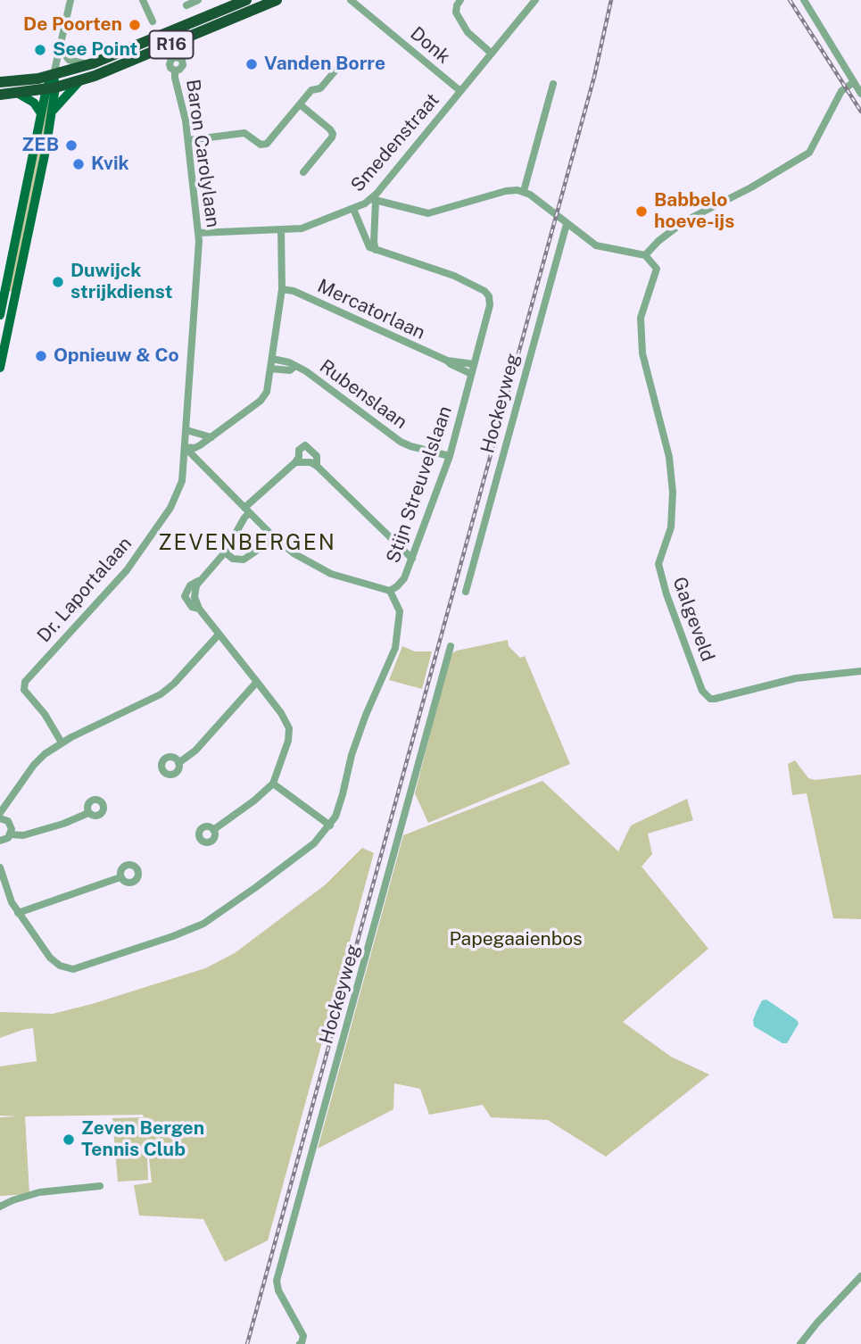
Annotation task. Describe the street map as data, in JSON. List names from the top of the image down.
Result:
{
  "streets": {
    "highway": ["R16"],
    "street": [
      "Donk",
      "Smedenstraat",
      "Baron Carolylaan",
      "Mercatorlaan",
      "Rubenslaan",
      "Hockeyweg",
      "Stijn Streuvelslaan",
      "Dr. Laportalaan",
      "Galgeveld"
    ]
  },
  "crossings": [
    ["Donk", "Smedenstraat"],
    ["Smedenstraat", "Baron Carolylaan"],
    ["Baron Carolylaan", "Dr. Laportalaan"],
    ["Mercatorlaan", "Stijn Streuvelslaan"],
    ["Rubenslaan", "Stijn Streuvelslaan"]
  ],
  "districts": ["ZEVENBERGEN"],
  "parks": ["Papegaaienbos"],
  "places": [
    "De Poorten",
    "See Point",
    "Vanden Borre",
    "ZEB",
    "Kvik",
    "Babbelo hoeve-ijs",
    "Duwijck strijkdienst",
    "Opnieuw & Co",
    "Zeven Bergen Tennis Club"
  ]
}
